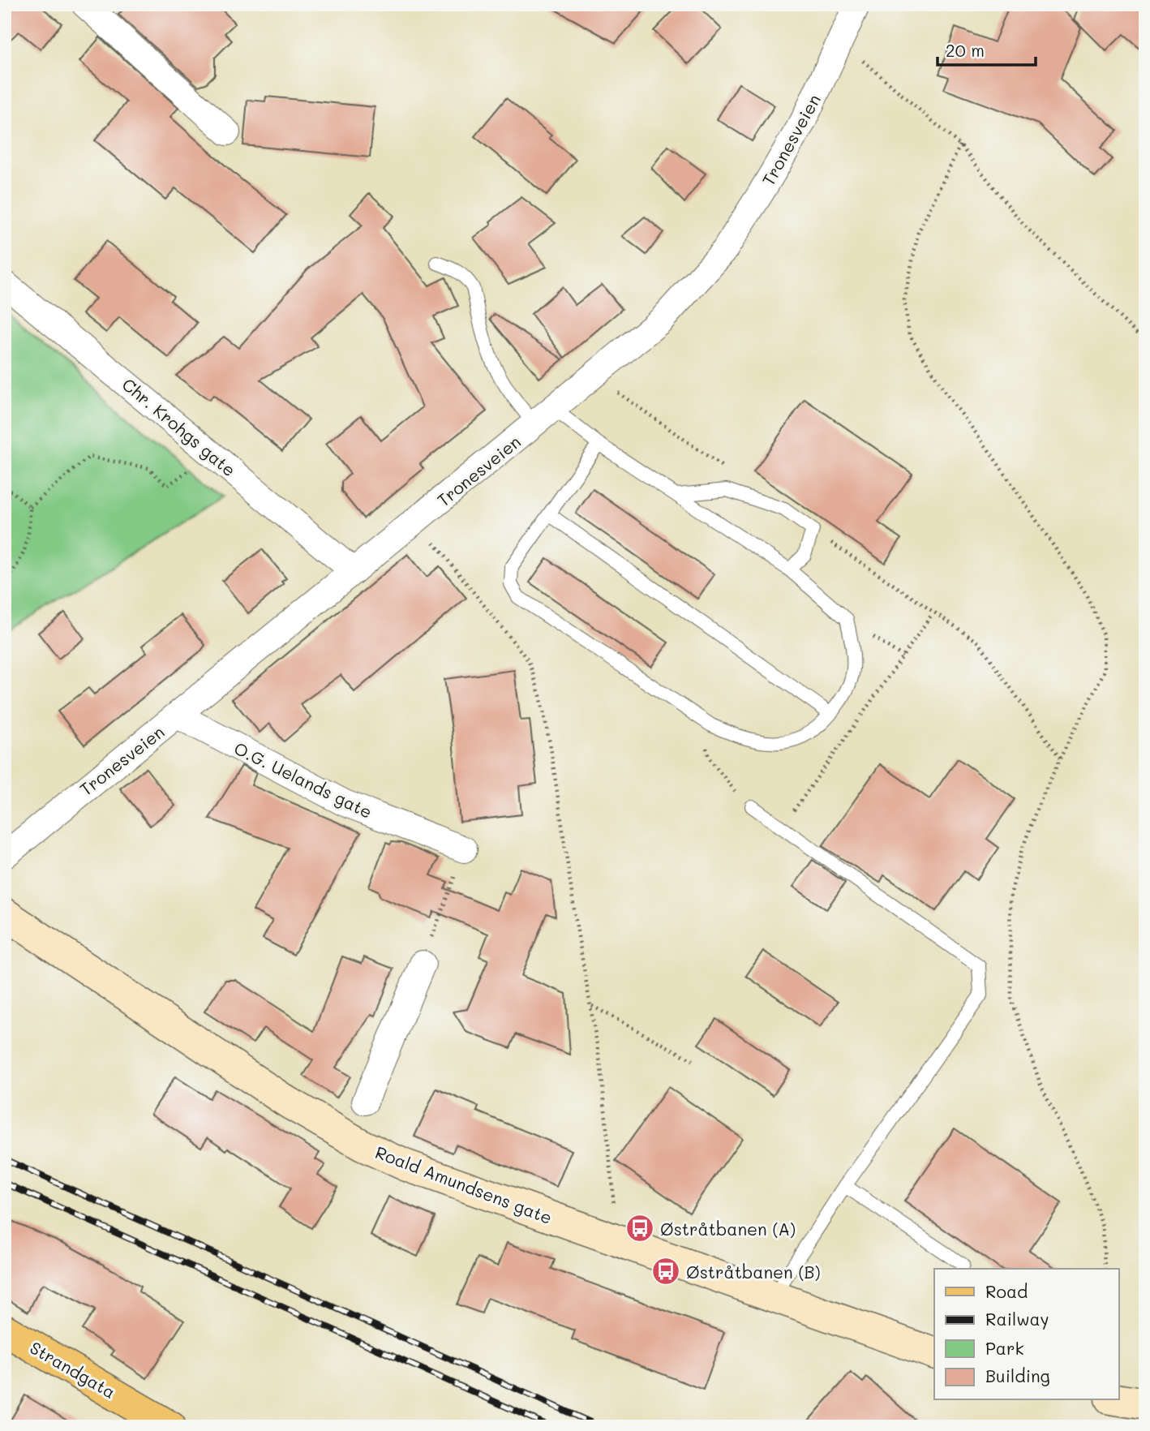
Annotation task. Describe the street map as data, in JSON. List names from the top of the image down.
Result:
{
  "streets": {
    "main road": ["Strandgata"],
    "street": [
      "Tronesveien",
      "Chr. Krohgs gate",
      "O.G. Uelands gate",
      "Roald Amundsens gate"
    ]
  },
  "crossings": [
    ["Tronesveien", "Chr. Krohgs gate"],
    ["Tronesveien", "O.G. Uelands gate"]
  ],
  "places": {
    "bus stop": ["Østråtbanen (A)", "Østråtbanen (B)"]
  },
  "legend": [
    "Road",
    "Railway",
    "Park",
    "Building"
  ],
  "scale_bar": "20 m"
}
